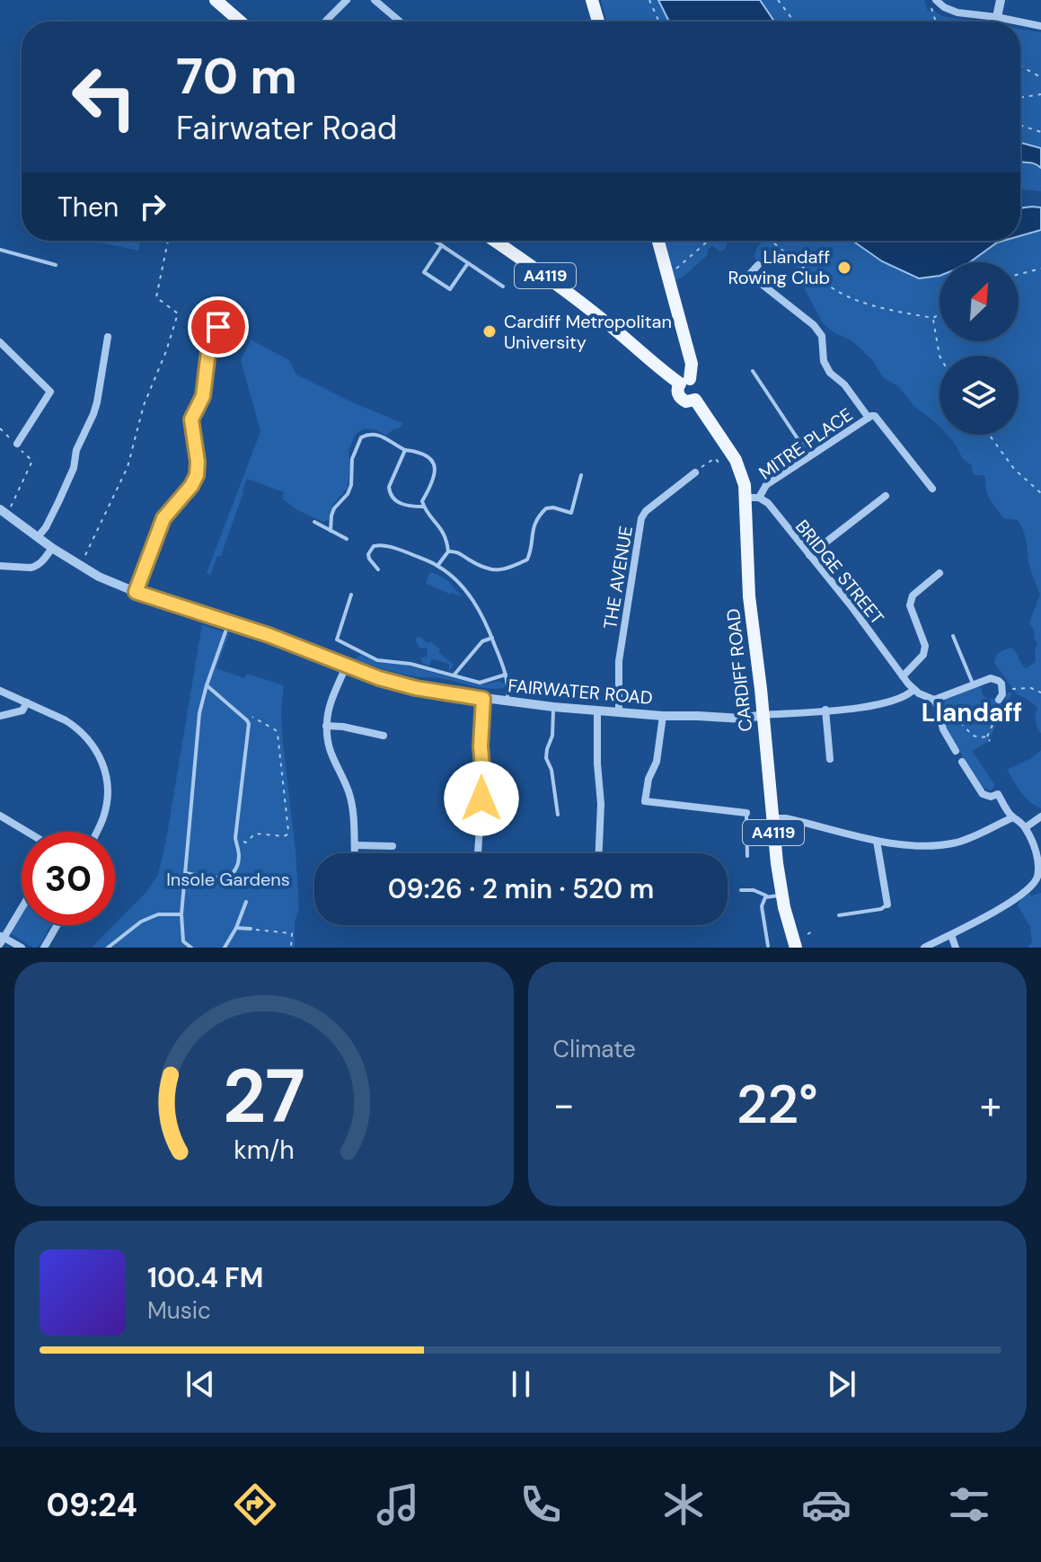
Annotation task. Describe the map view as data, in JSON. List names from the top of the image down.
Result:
{
  "streets": {
    "main road": ["A4119", "CARDIFF ROAD"],
    "street": [
      "MITRE PLACE",
      "BRIDGE STREET",
      "THE AVENUE",
      "FAIRWATER ROAD"
    ]
  },
  "crossings": [
    ["A4119", "CARDIFF ROAD"],
    ["MITRE PLACE", "BRIDGE STREET"],
    ["MITRE PLACE", "CARDIFF ROAD"],
    ["BRIDGE STREET", "CARDIFF ROAD"],
    ["THE AVENUE", "FAIRWATER ROAD"],
    ["CARDIFF ROAD", "FAIRWATER ROAD"]
  ],
  "districts": ["Llandaff"],
  "parks": ["Insole Gardens"],
  "places": ["Llandaff Rowing Club", "Cardiff Metropolitan University"],
  "north": "top right",
  "page": {
    "turn": ["70 m", "Fairwater Road"],
    "then": "Then",
    "limit": "30",
    "trip": "09:26 · 2 min · 520 m",
    "tile": "Climate",
    "heat": ["−", "22°", "+"],
    "song": ["100.4 FM", "Music"],
    "tabs": "09:24",
    "gauge": ["27", "km/h"]
  }
}
